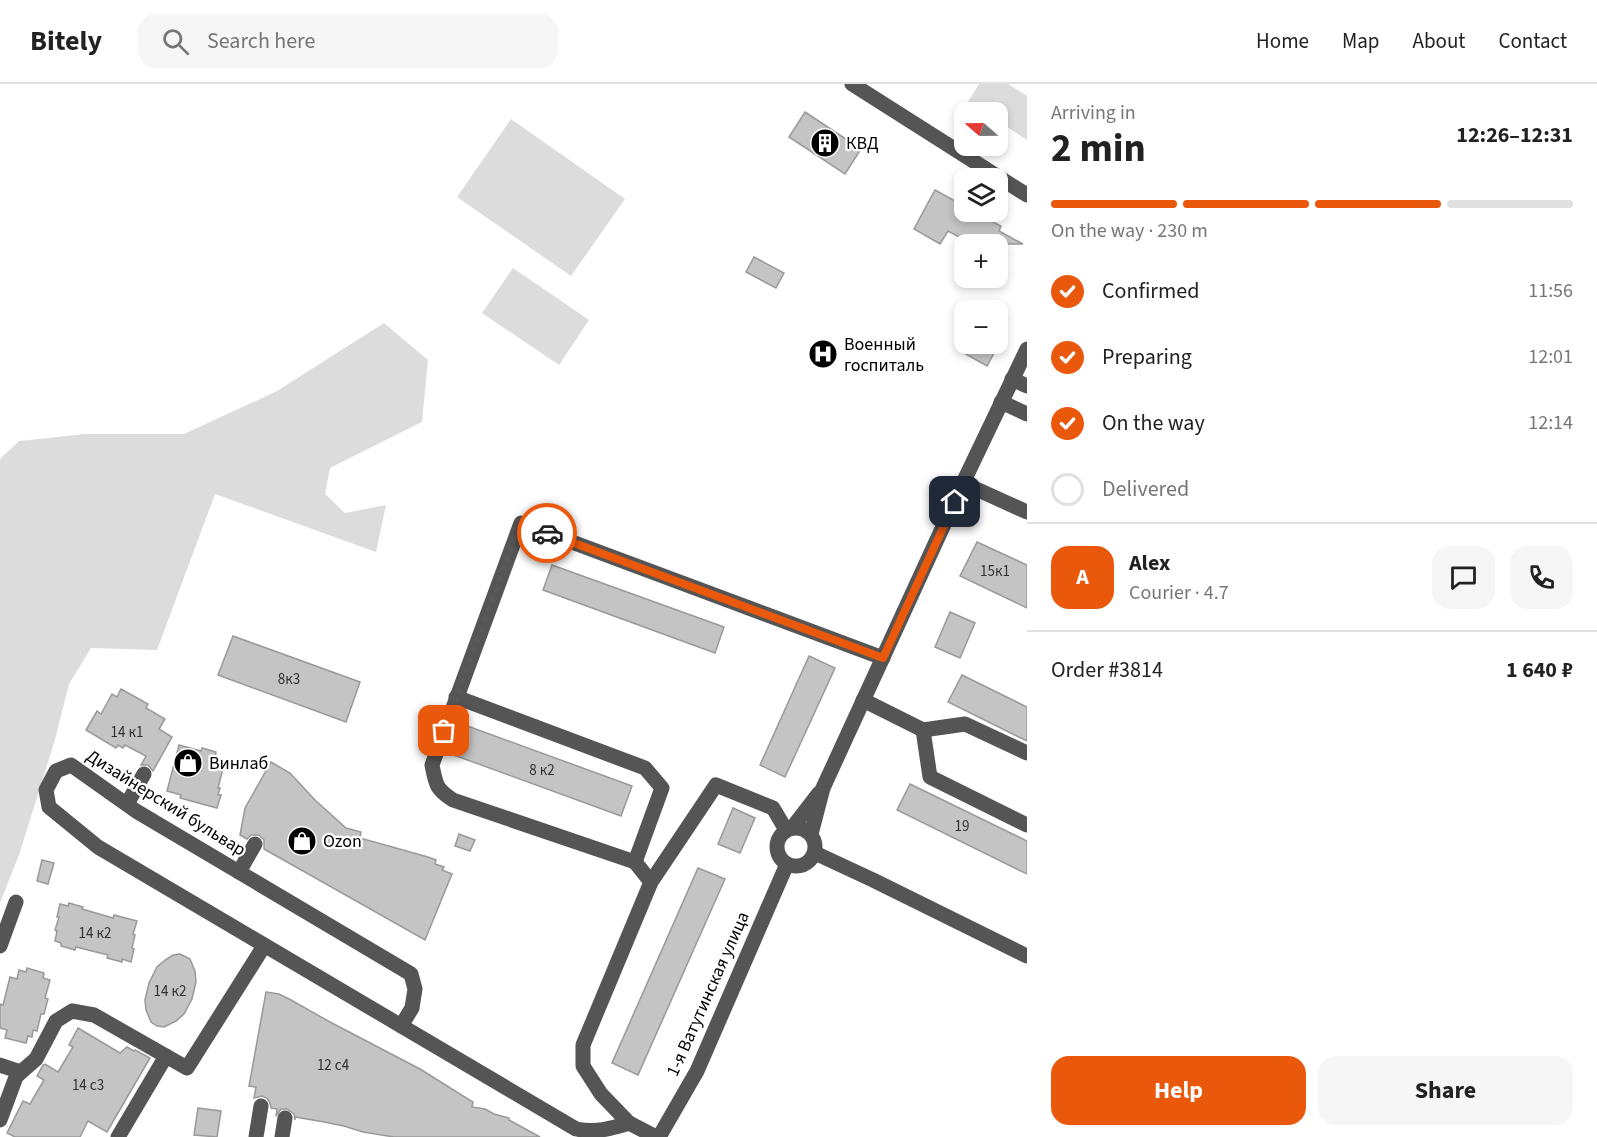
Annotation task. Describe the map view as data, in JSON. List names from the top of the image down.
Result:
{
  "streets": {
    "street": ["Дизайнерский бульвар", "1-я Ватутинская улица"]
  },
  "places": {
    "building": ["КВД"],
    "hospital": ["Военный госпиталь"],
    "shop": ["Винлаб", "Ozon"]
  },
  "house_numbers": [
    "15к1",
    "8к3",
    "14 к1",
    "8 к2",
    "19",
    "14 к2",
    "14 к2",
    "12 с4",
    "14 с3"
  ],
  "north": "left",
  "page": {
    "header": "Bitely",
    "search": "Search here",
    "nav": [
      "Home",
      "Map",
      "About",
      "Contact"
    ],
    "heading": ["2 min", "Arriving in", "12:26–12:31"],
    "panel": [
      "Alex",
      "Courier · 4.7",
      "Order #3814",
      "1 640 ₽"
    ],
    "map_buttons": ["+", "−"],
    "bar": "On the way · 230 m",
    "list": [
      ["Confirmed", "11:56"],
      ["Preparing", "12:01"],
      ["On the way", "12:14"],
      "Delivered"
    ],
    "round": "A",
    "buttons": ["Help", "Share"]
  }
}
